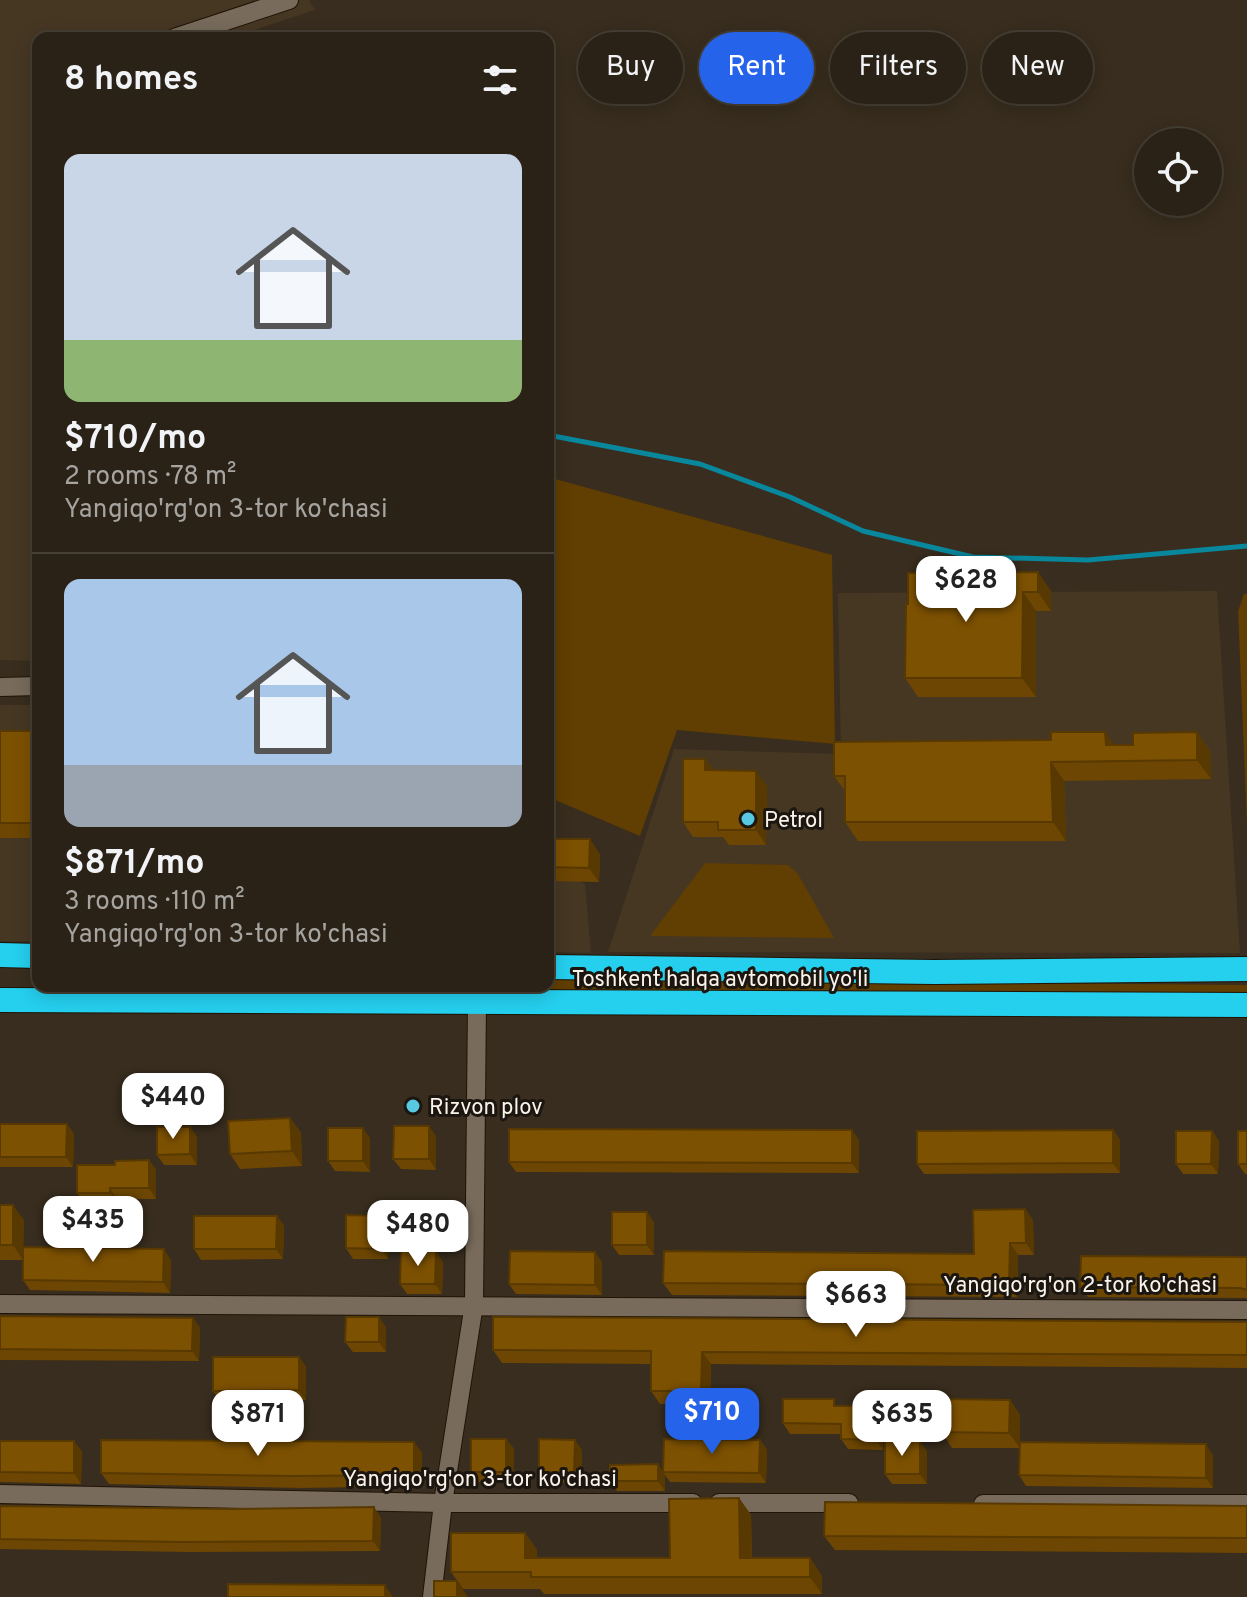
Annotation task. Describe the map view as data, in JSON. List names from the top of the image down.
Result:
{
  "streets": {
    "highway": ["Toshkent halqa avtomobil yo'li"],
    "street": ["Yangiqo'rg'on 2-tor ko'chasi", "Yangiqo'rg'on 3-tor ko'chasi"]
  },
  "places": ["Petrol", "Rizvon plov"],
  "page": {
    "chip": [
      "Buy",
      "Rent",
      "Filters",
      "New"
    ],
    "heading": "8 homes",
    "list": [
      {
        "name": "$710/mo",
        "note": "2 rooms · 78 m² · Yangiqo'rg'on 3-tor ko'chasi"
      },
      {
        "name": "$871/mo",
        "note": "3 rooms · 110 m² · Yangiqo'rg'on 3-tor ko'chasi"
      }
    ],
    "price": [
      "$628",
      "$440",
      "$435",
      "$480",
      "$663",
      "$710",
      "$871",
      "$635"
    ]
  }
}
